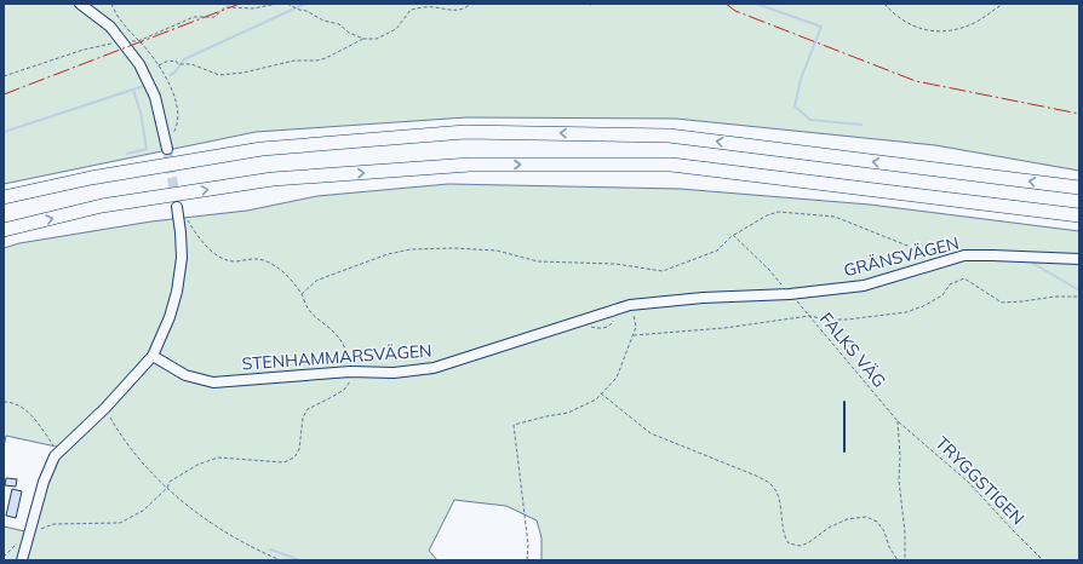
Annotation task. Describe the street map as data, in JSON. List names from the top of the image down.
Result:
{
  "streets": {
    "street": ["GRÄNSVÄGEN", "STENHAMMARSVÄGEN"],
    "path": ["FALKS VÄG", "TRYGGSTIGEN"]
  },
  "crossings": [
    ["GRÄNSVÄGEN", "FALKS VÄG"],
    ["GRÄNSVÄGEN", "STENHAMMARSVÄGEN"],
    ["FALKS VÄG", "STENHAMMARSVÄGEN"],
    ["FALKS VÄG", "TRYGGSTIGEN"]
  ]
}
